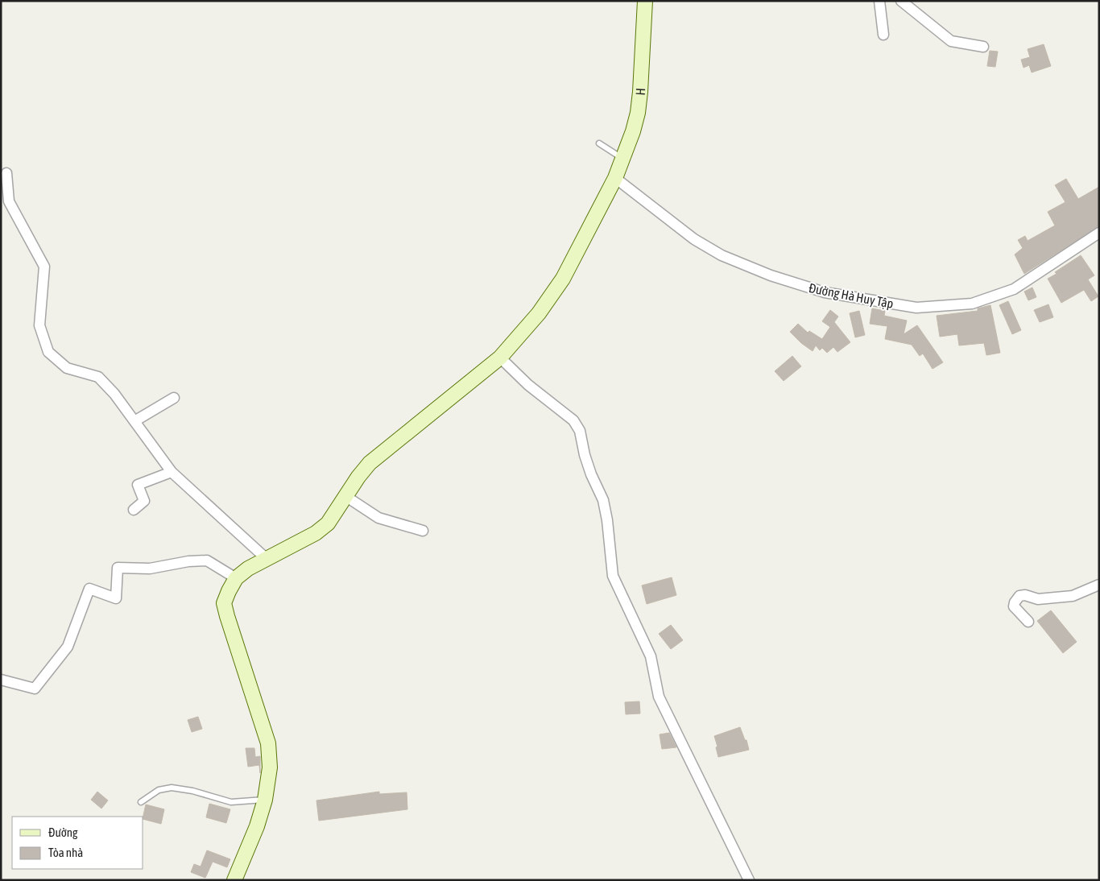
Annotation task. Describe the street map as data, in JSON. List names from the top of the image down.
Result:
{
  "streets": {
    "street": ["H", "Đường Hà Huy Tập"]
  },
  "crossings": [
    ["H", "Đường Hà Huy Tập"]
  ],
  "legend": ["Đường", "Tòa nhà"]
}
